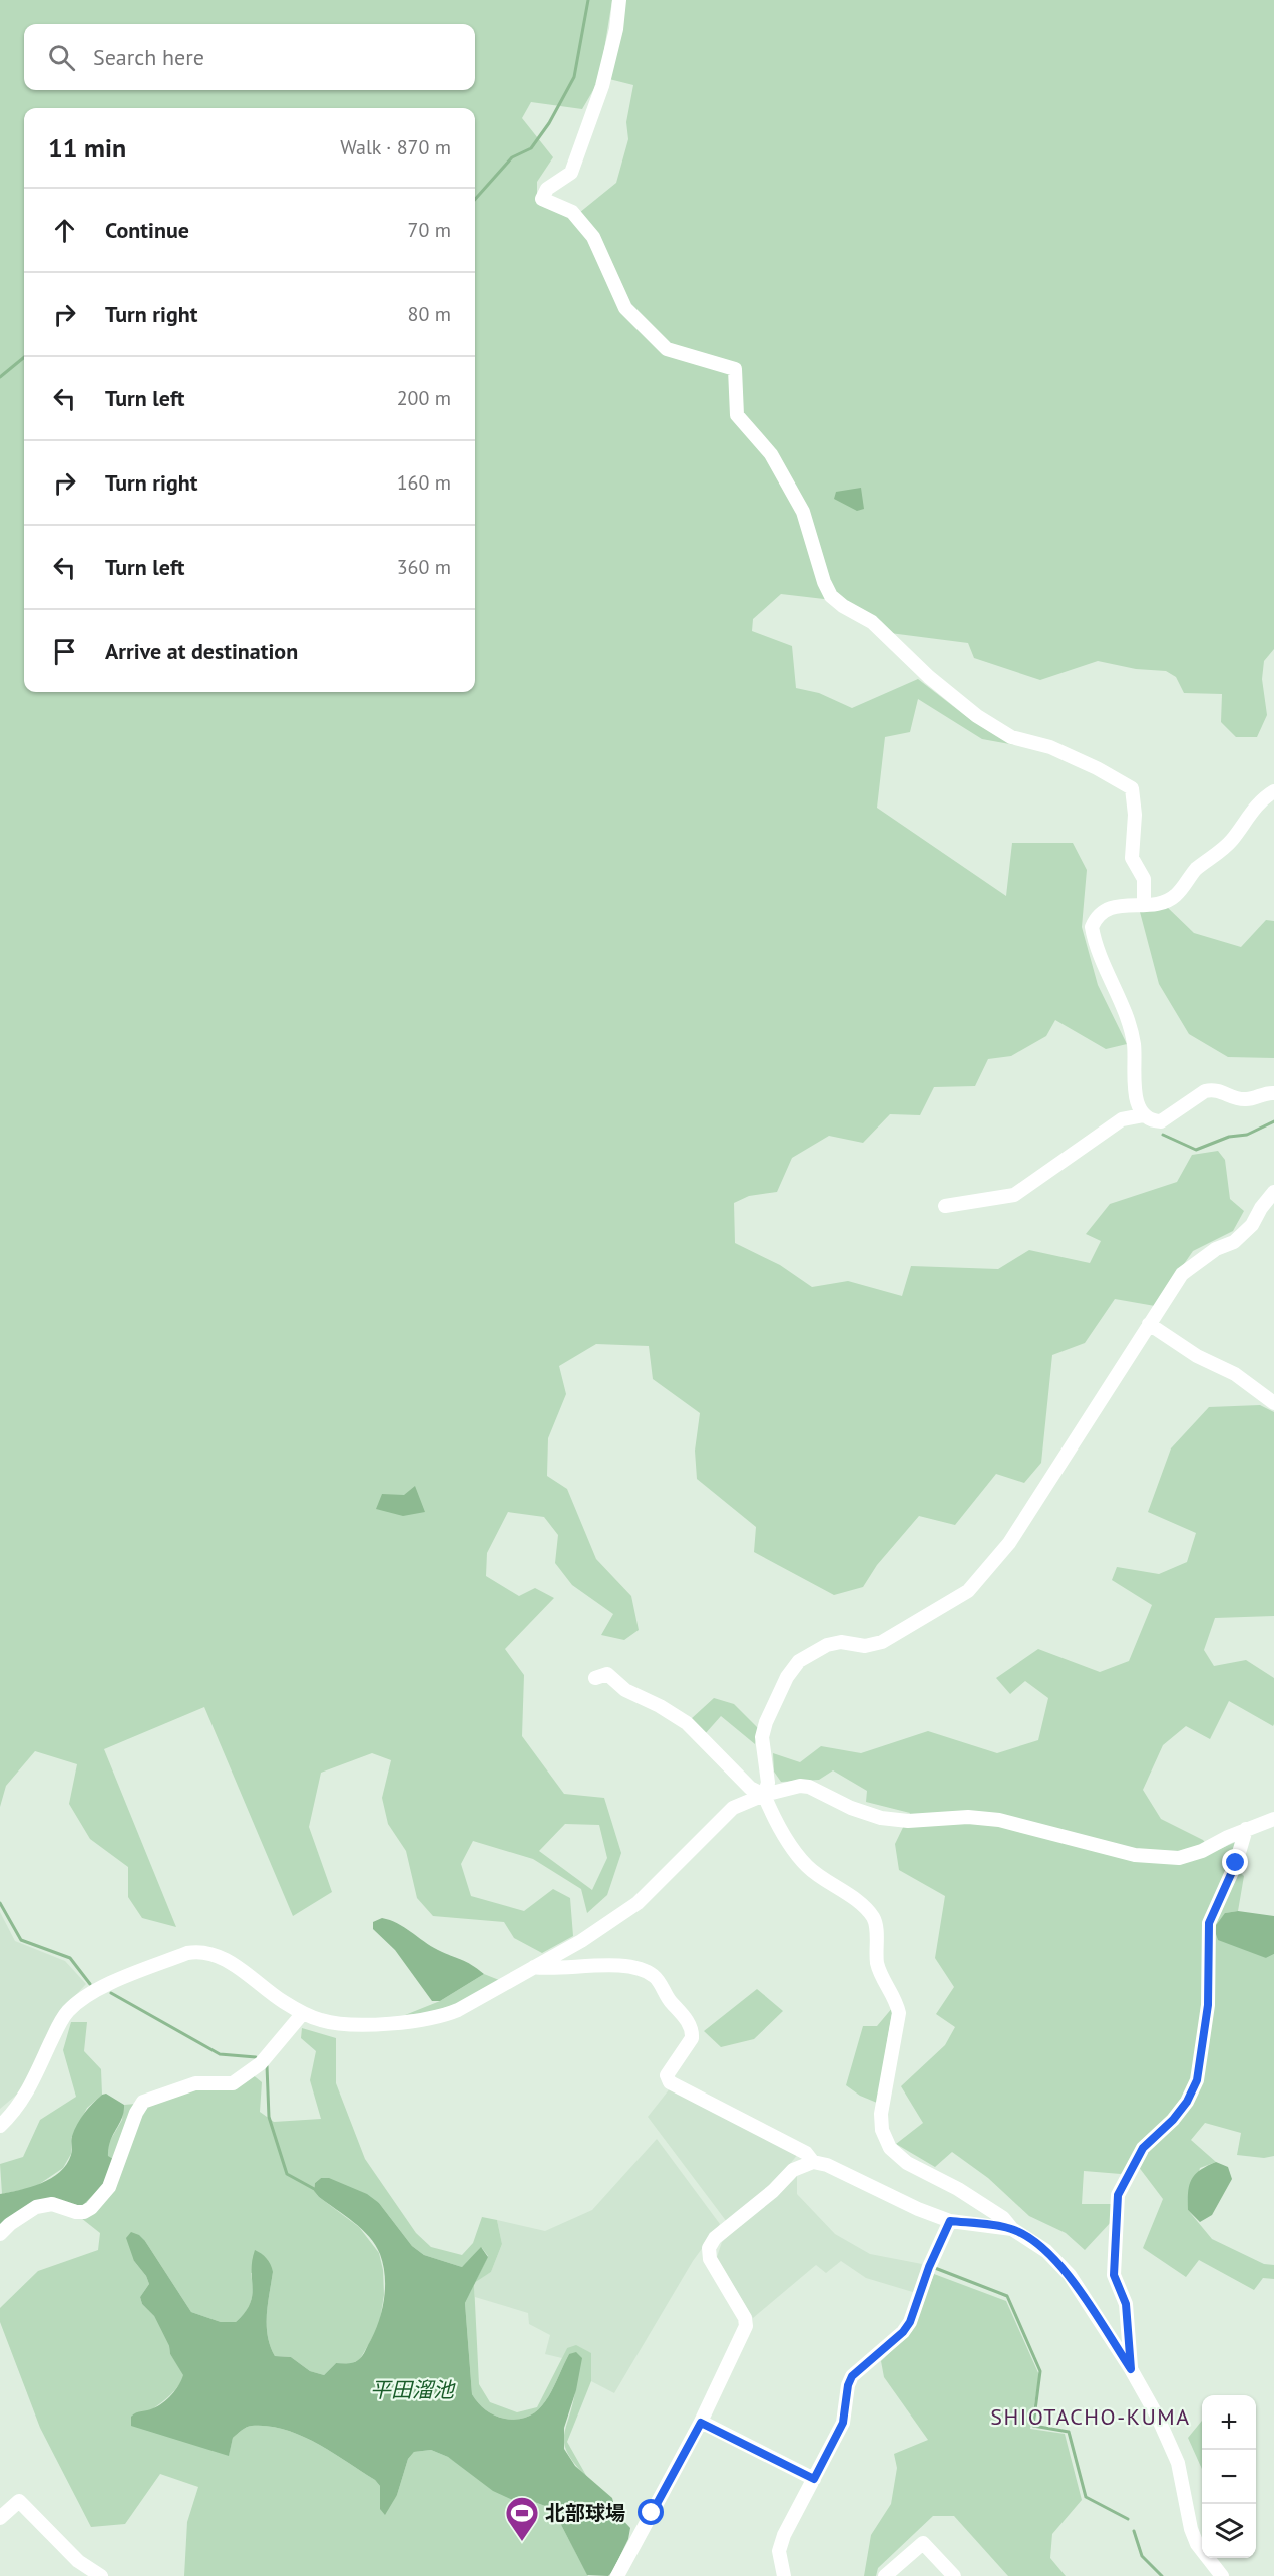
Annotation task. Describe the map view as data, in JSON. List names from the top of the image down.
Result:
{
  "districts": ["SHIOTACHO-KUMA"],
  "water": ["平田溜池"],
  "places": {
    "sports": ["北部球場"]
  },
  "page": {
    "search": "Search here",
    "heading": ["11 min", "Walk · 870 m"],
    "list": [
      ["Continue", "70 m"],
      ["Turn right", "80 m"],
      ["Turn left", "200 m"],
      ["Turn right", "160 m"],
      ["Turn left", "360 m"],
      "Arrive at destination"
    ],
    "map_buttons": ["+", "−"]
  }
}
